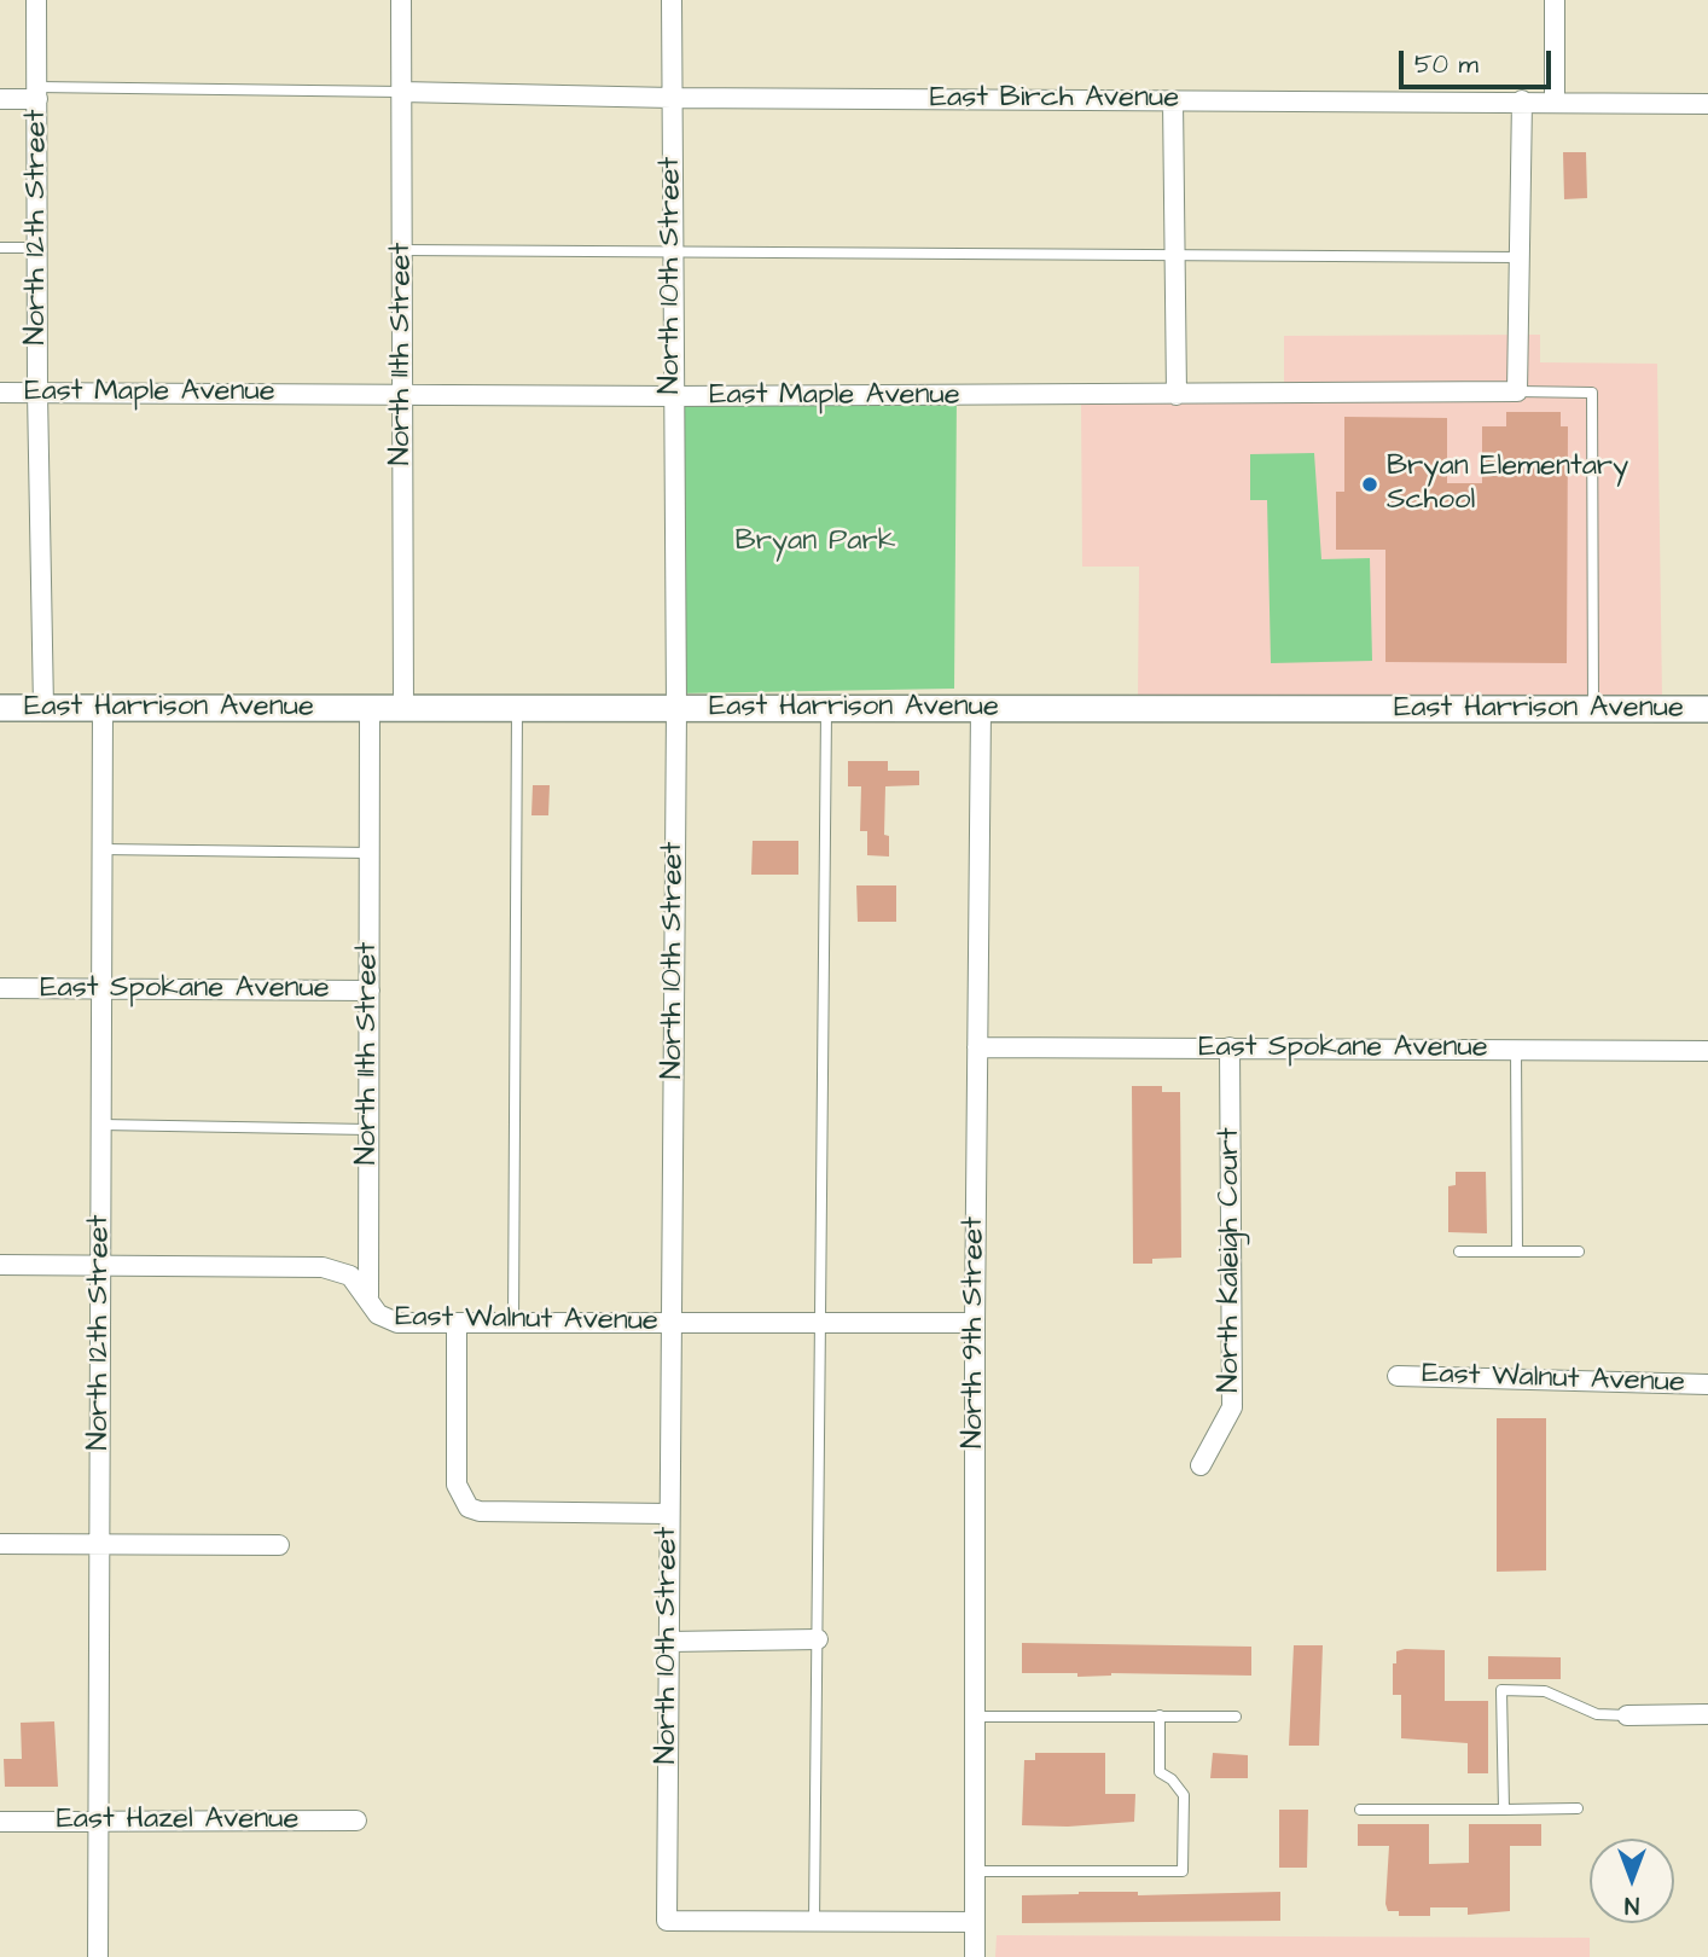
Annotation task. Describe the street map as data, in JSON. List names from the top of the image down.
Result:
{
  "streets": {
    "street": [
      "East Birch Avenue",
      "North 12th Street",
      "North 10th Street",
      "North 11th Street",
      "East Maple Avenue",
      "East Harrison Avenue",
      "East Spokane Avenue",
      "North Kaleigh Court",
      "East Walnut Avenue",
      "North 9th Street",
      "East Hazel Avenue"
    ]
  },
  "crossings": [
    ["East Birch Avenue", "North 10th Street"],
    ["East Birch Avenue", "North 11th Street"],
    ["North 12th Street", "East Maple Avenue"],
    ["North 12th Street", "East Harrison Avenue"],
    ["North 12th Street", "East Spokane Avenue"],
    ["North 12th Street", "East Walnut Avenue"],
    ["North 12th Street", "East Hazel Avenue"],
    ["North 10th Street", "East Maple Avenue"],
    ["North 10th Street", "East Harrison Avenue"],
    ["North 10th Street", "East Walnut Avenue"],
    ["North 11th Street", "East Maple Avenue"],
    ["North 11th Street", "East Harrison Avenue"],
    ["North 11th Street", "East Spokane Avenue"],
    ["North 11th Street", "East Walnut Avenue"],
    ["East Harrison Avenue", "North 9th Street"],
    ["East Spokane Avenue", "North Kaleigh Court"],
    ["East Spokane Avenue", "North 9th Street"],
    ["East Walnut Avenue", "North 9th Street"]
  ],
  "parks": ["Bryan Park"],
  "places": ["Bryan Elementary School"],
  "scale_bar": "50 m",
  "north": "bottom"
}
